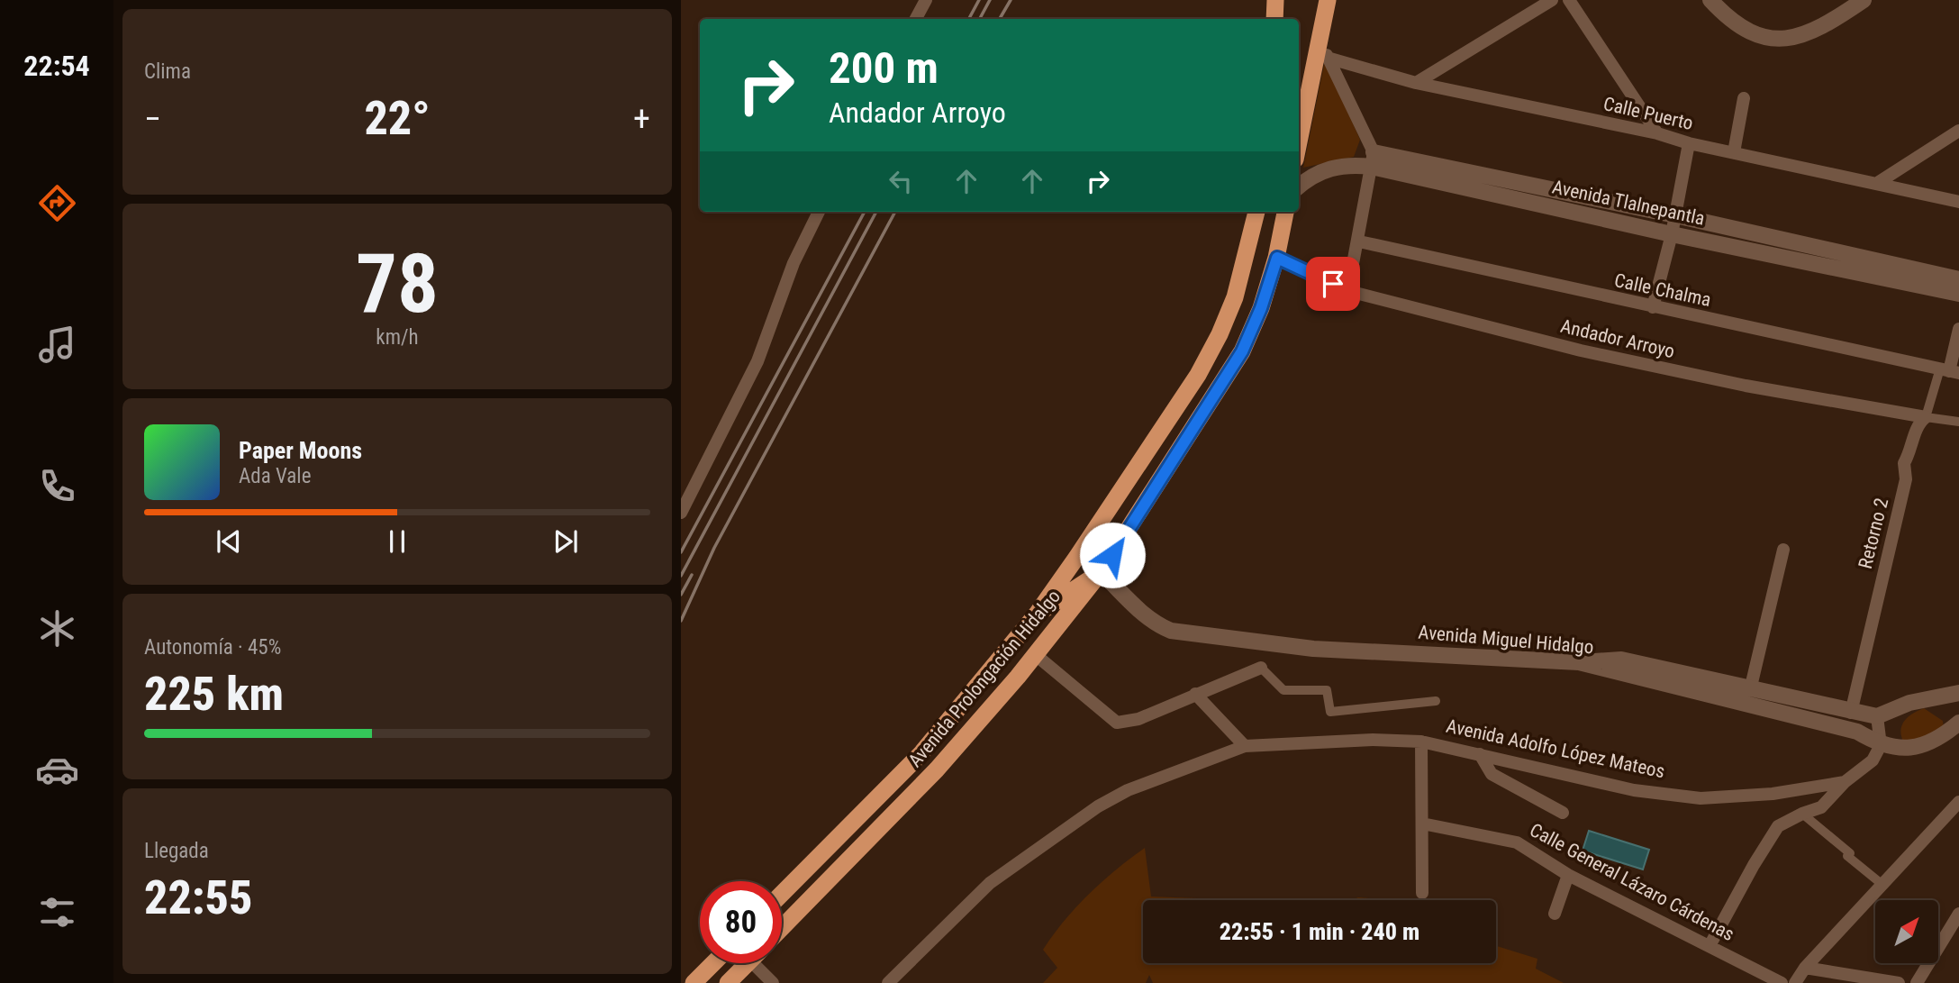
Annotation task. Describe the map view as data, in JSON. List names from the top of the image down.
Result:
{
  "streets": {
    "highway": ["Avenida Prolongación Hidalgo"],
    "street": [
      "Calle Puerto",
      "Avenida Tlalnepantla",
      "Calle Chalma",
      "Andador Arroyo",
      "Retorno 2",
      "Avenida Miguel Hidalgo",
      "Avenida Adolfo López Mateos",
      "Calle General Lázaro Cárdenas"
    ]
  },
  "crossings": [
    ["Calle Chalma", "Retorno 2"],
    ["Andador Arroyo", "Retorno 2"],
    ["Andador Arroyo", "Avenida Prolongación Hidalgo"],
    ["Avenida Miguel Hidalgo", "Avenida Prolongación Hidalgo"],
    ["Avenida Miguel Hidalgo", "Avenida Adolfo López Mateos"]
  ],
  "north": "top right",
  "page": {
    "tabs": "22:54",
    "tile": [
      "Clima",
      ["78", "km/h"],
      ["Autonomía · 45%", "225 km"],
      ["Llegada", "22:55"]
    ],
    "turn": ["200 m", "Andador Arroyo"],
    "heat": ["−", "22°", "+"],
    "song": ["Paper Moons", "Ada Vale"],
    "limit": "80",
    "trip": "22:55 · 1 min · 240 m"
  }
}
